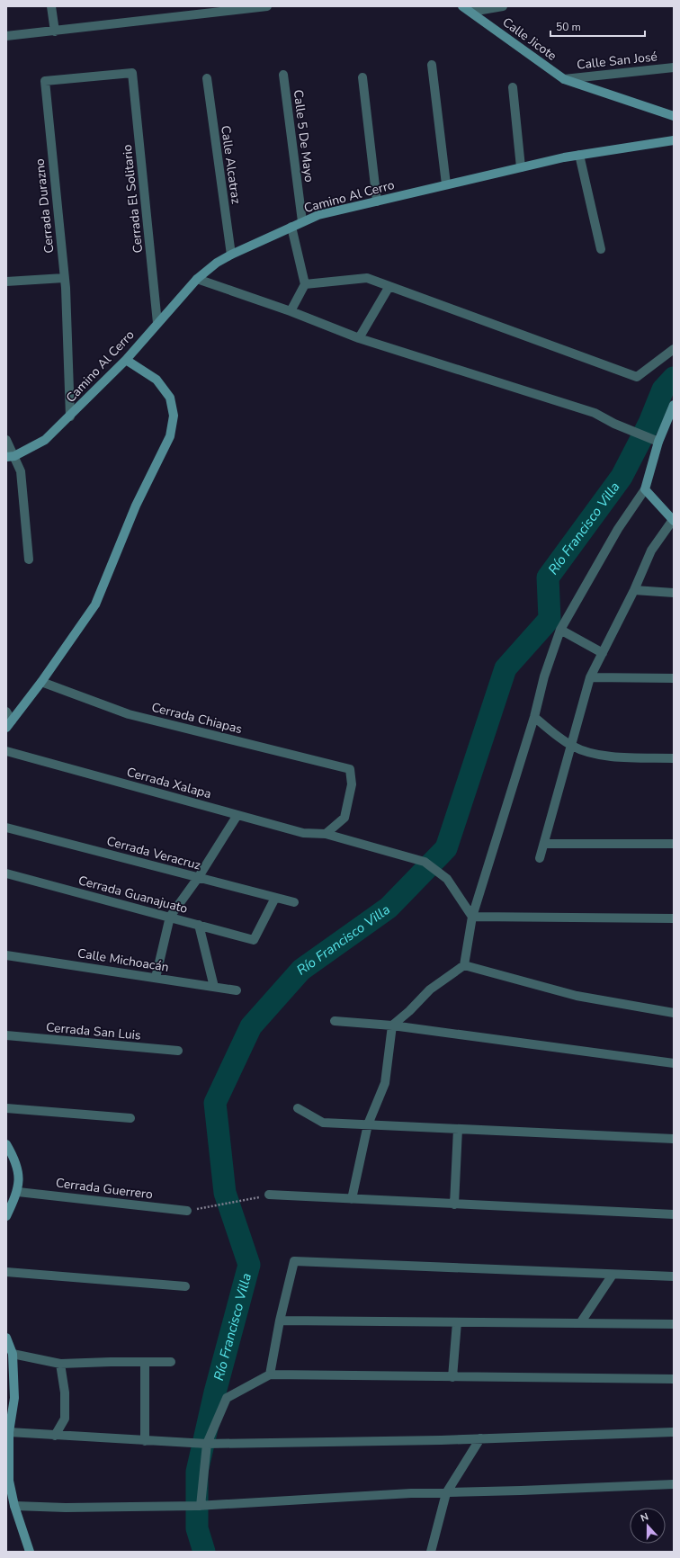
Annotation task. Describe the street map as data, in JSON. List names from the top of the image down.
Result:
{
  "streets": {
    "main road": ["Calle Jicote", "Camino Al Cerro"],
    "street": [
      "Calle San José",
      "Calle 5 De Mayo",
      "Calle Alcatraz",
      "Cerrada El Solitario",
      "Cerrada Durazno",
      "Cerrada Chiapas",
      "Cerrada Xalapa",
      "Cerrada Veracruz",
      "Cerrada Guanajuato",
      "Calle Michoacán",
      "Cerrada San Luis",
      "Cerrada Guerrero"
    ]
  },
  "crossings": [
    ["Calle Jicote", "Calle San José"],
    ["Calle 5 De Mayo", "Camino Al Cerro"],
    ["Calle Alcatraz", "Camino Al Cerro"],
    ["Camino Al Cerro", "Cerrada El Solitario"],
    ["Camino Al Cerro", "Cerrada Durazno"],
    ["Cerrada El Solitario", "Cerrada Durazno"],
    ["Cerrada Chiapas", "Cerrada Xalapa"],
    ["Cerrada Veracruz", "Cerrada Guanajuato"]
  ],
  "water": ["Río Francisco Villa"],
  "scale_bar": "50 m",
  "north": "top"
}
